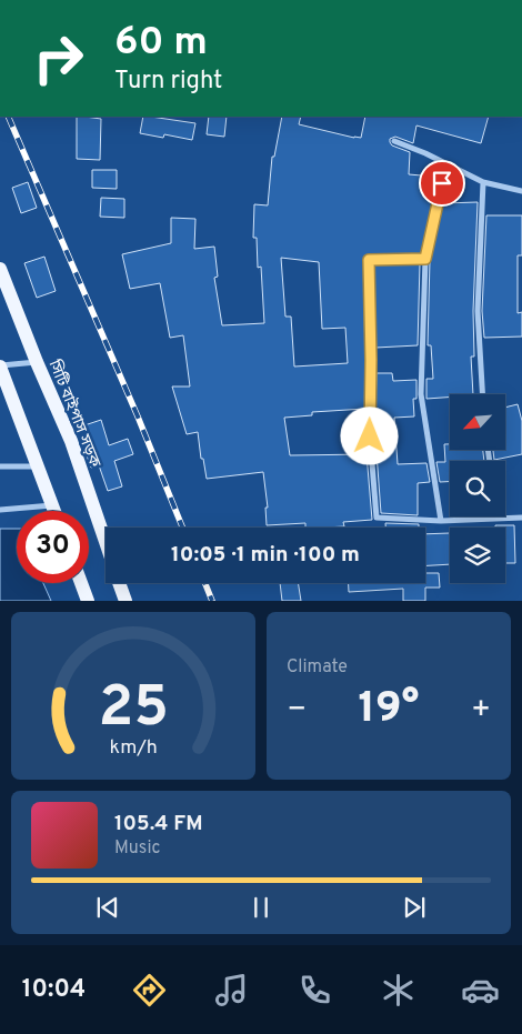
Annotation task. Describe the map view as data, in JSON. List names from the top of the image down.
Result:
{
  "streets": {
    "main road": ["সিটি বাইপাস সড়ক"]
  },
  "north": "bottom left",
  "page": {
    "turn": ["60 m", "Turn right"],
    "limit": "30",
    "trip": "10:05 · 1 min · 100 m",
    "tile": "Climate",
    "heat": ["−", "19°", "+"],
    "song": ["105.4 FM", "Music"],
    "tabs": "10:04",
    "gauge": ["25", "km/h"]
  }
}
